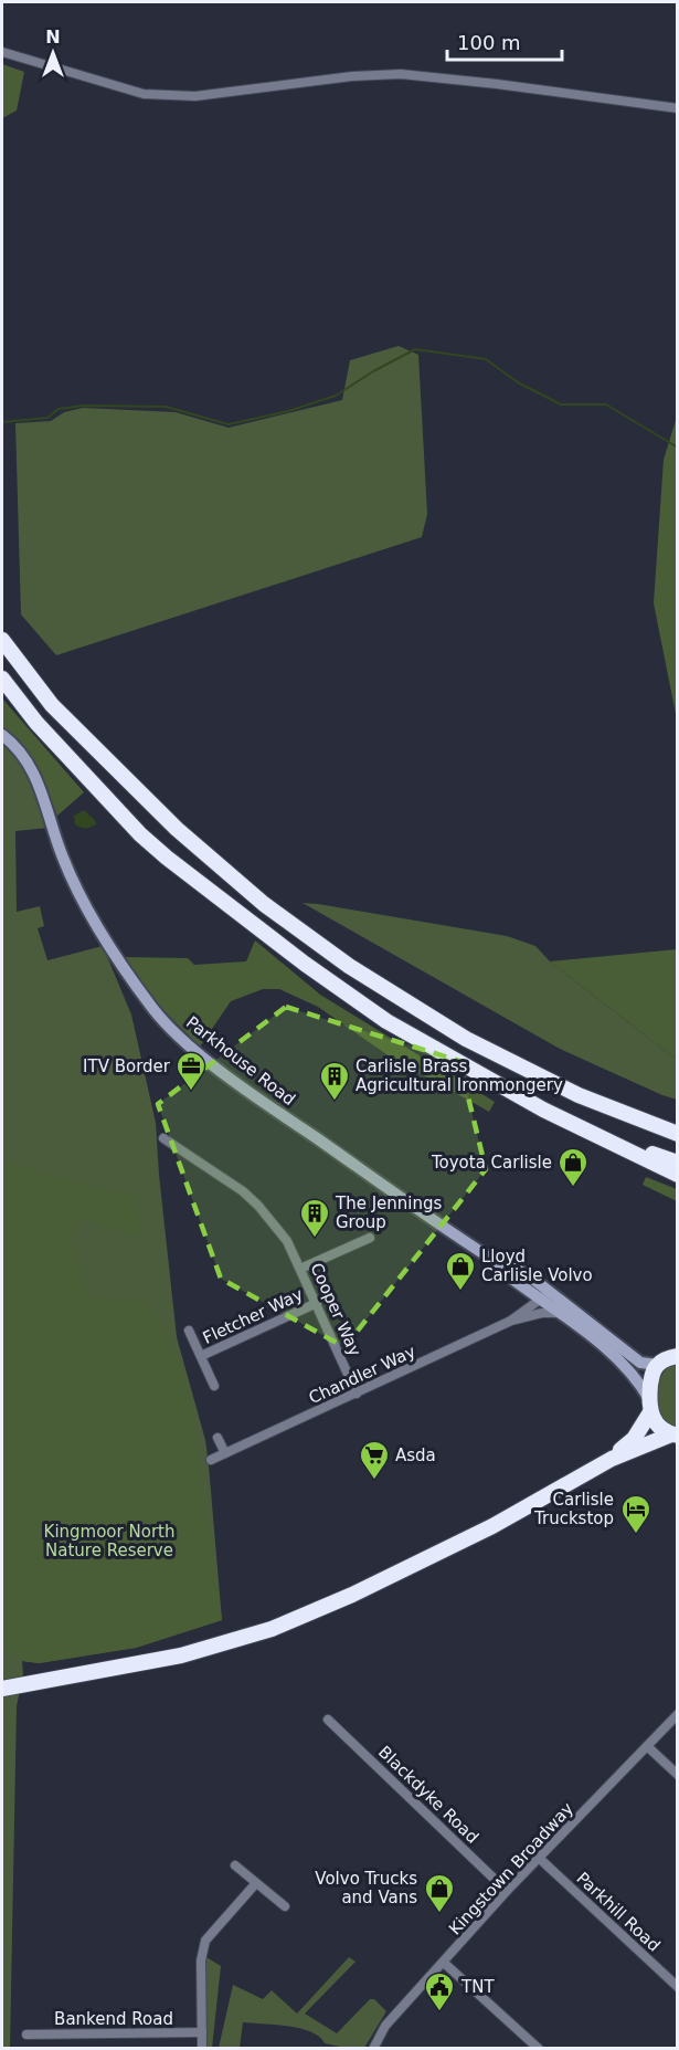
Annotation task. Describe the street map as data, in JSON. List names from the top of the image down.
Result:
{
  "streets": {
    "street": [
      "Parkhouse Road",
      "Cooper Way",
      "Fletcher Way",
      "Chandler Way",
      "Blackdyke Road",
      "Kingstown Broadway",
      "Parkhill Road",
      "Bankend Road"
    ]
  },
  "crossings": [
    ["Parkhouse Road", "Chandler Way"],
    ["Cooper Way", "Fletcher Way"],
    ["Cooper Way", "Chandler Way"],
    ["Blackdyke Road", "Kingstown Broadway"],
    ["Kingstown Broadway", "Parkhill Road"]
  ],
  "parks": ["Kingmoor North Nature Reserve"],
  "places": {
    "office": ["ITV Border"],
    "building": ["Carlisle Brass Agricultural Ironmongery", "The Jennings Group"],
    "shop": ["Toyota Carlisle", "Lloyd Carlisle Volvo", "Volvo Trucks and Vans"],
    "supermarket": ["Asda"],
    "hotel": ["Carlisle Truckstop"],
    "public building": ["TNT"]
  },
  "scale_bar": "100 m",
  "north": "top"
}
